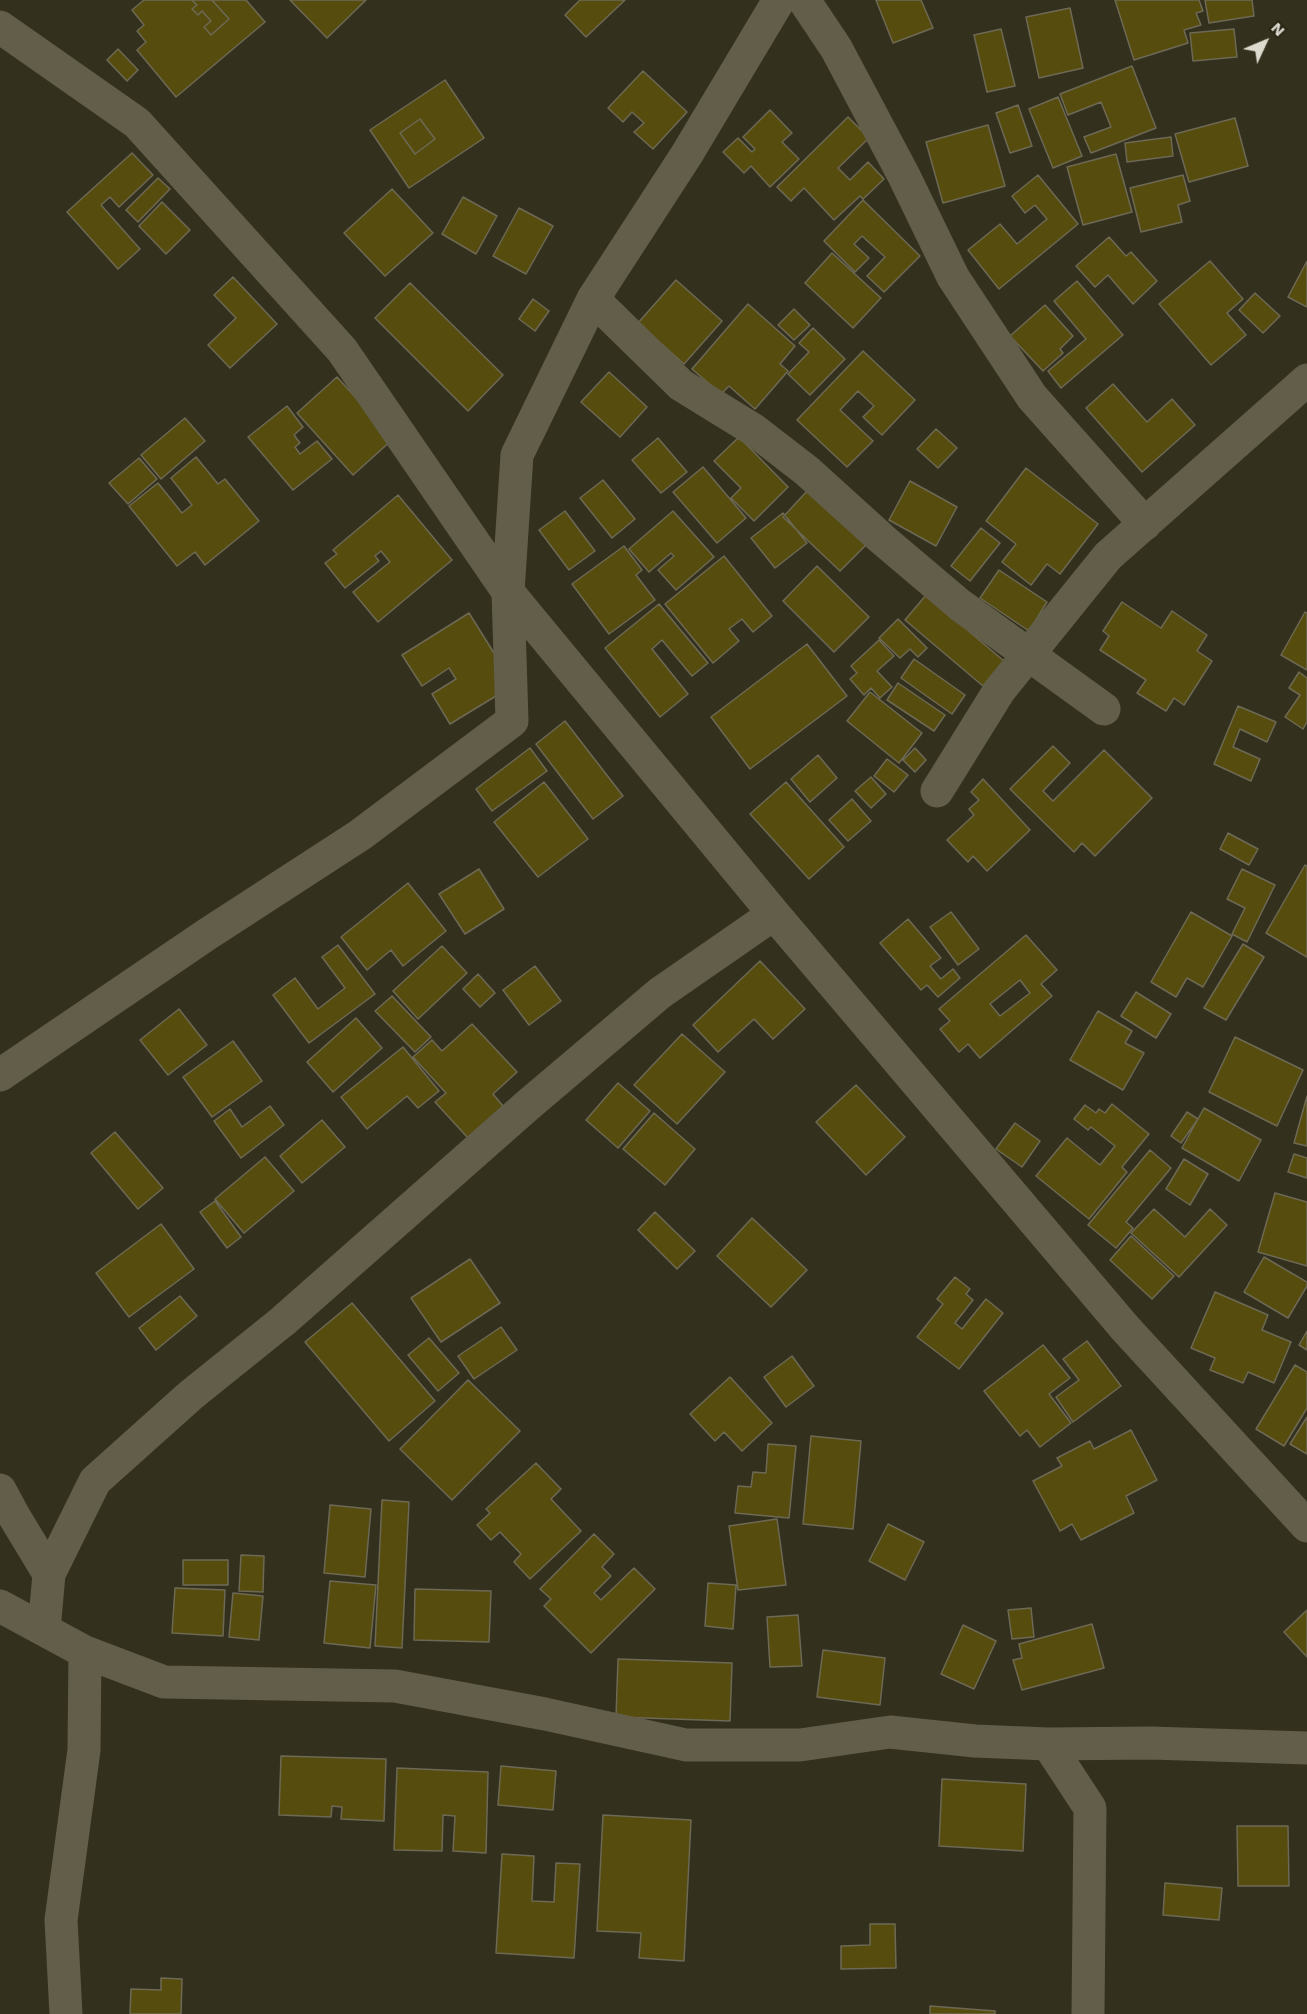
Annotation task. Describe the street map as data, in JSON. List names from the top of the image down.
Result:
{
  "north": "top right"
}
